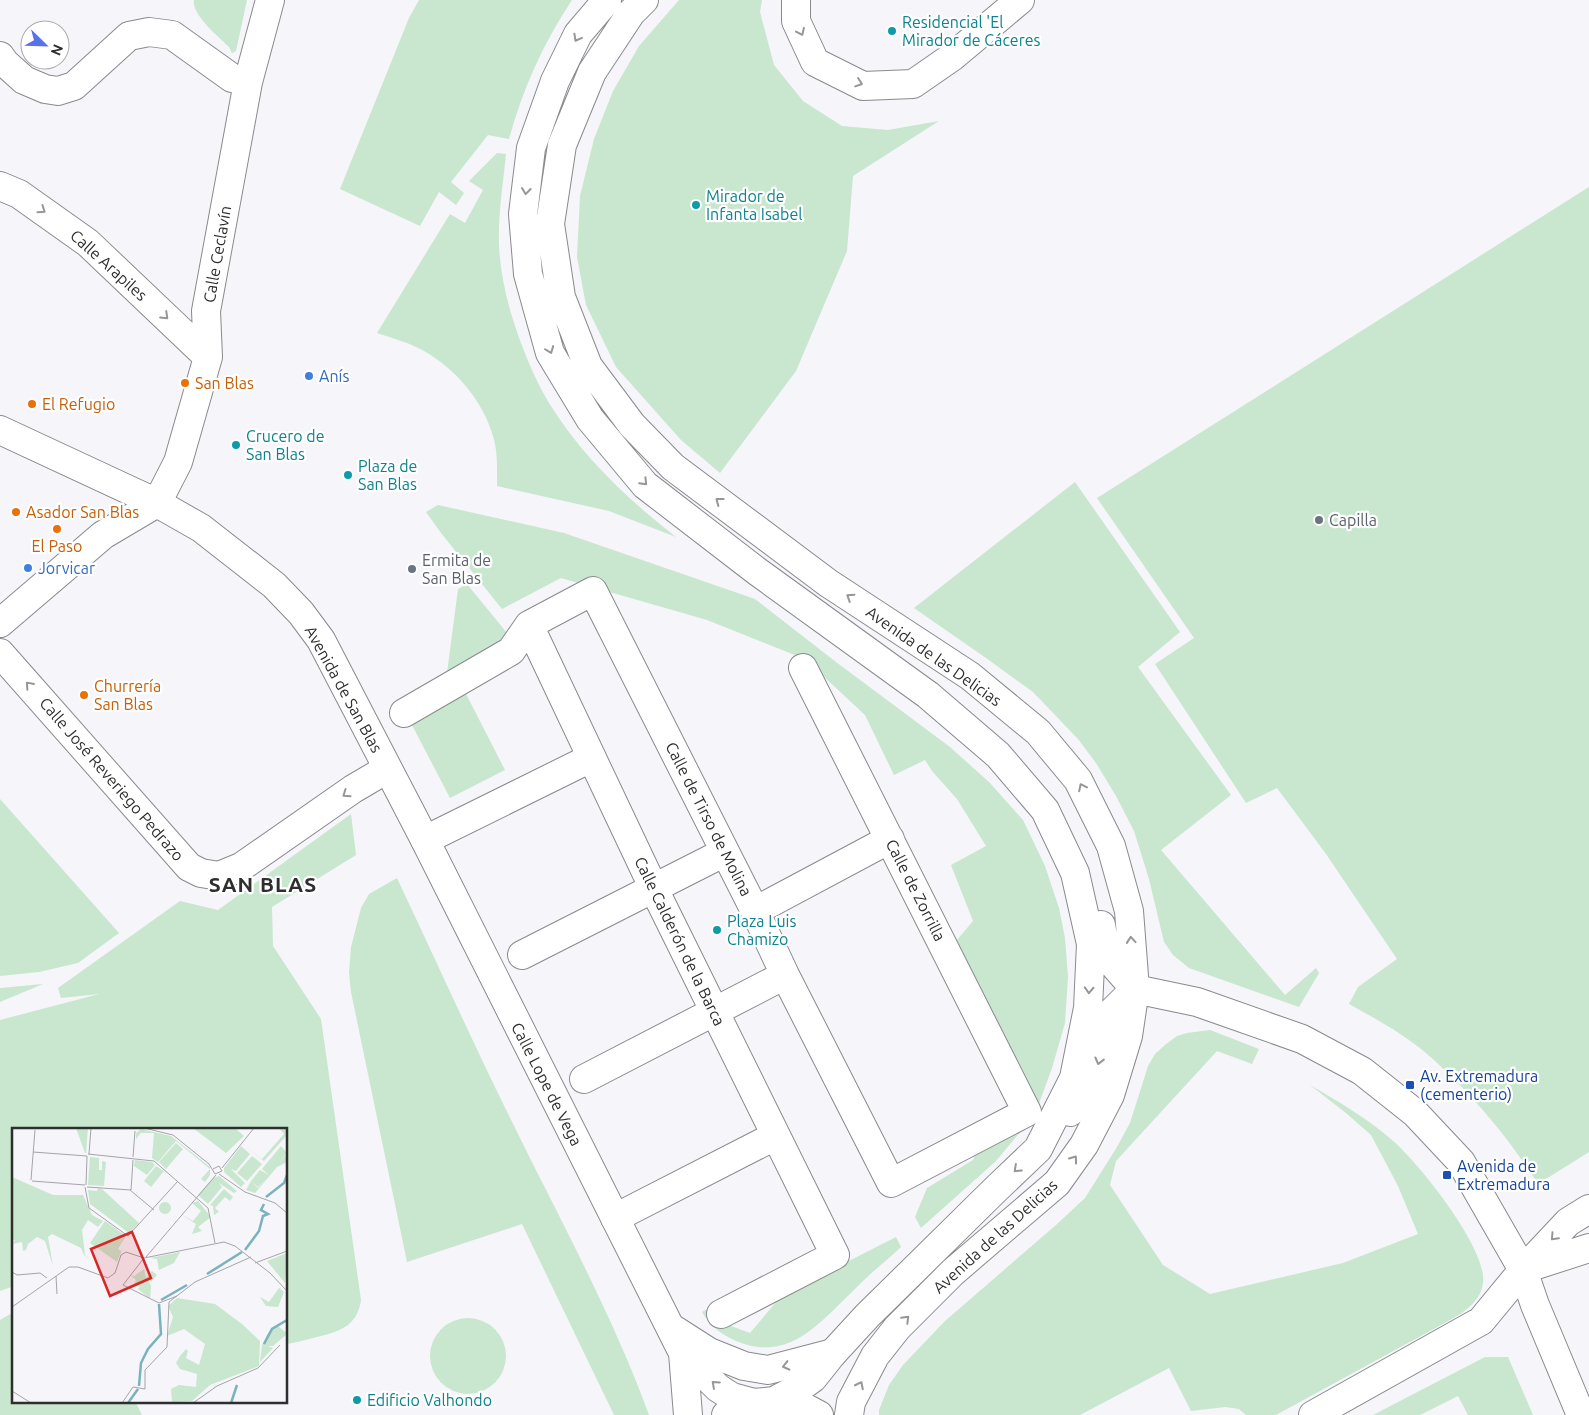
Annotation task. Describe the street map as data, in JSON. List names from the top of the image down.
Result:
{
  "streets": {
    "street": [
      "Calle Ceclavín",
      "Calle Arapiles",
      "Avenida de las Delicias",
      "Avenida de San Blas",
      "Calle José Reveriego Pedrazo",
      "Calle de Tirso de Molina",
      "Calle de Zorrilla",
      "Calle Calderón de la Barca",
      "Calle Lope de Vega"
    ]
  },
  "crossings": [
    ["Calle Ceclavín", "Calle Arapiles"],
    ["Calle Ceclavín", "Avenida de San Blas"],
    ["Avenida de las Delicias", "Calle Lope de Vega"],
    ["Avenida de San Blas", "Calle José Reveriego Pedrazo"],
    ["Avenida de San Blas", "Calle Lope de Vega"],
    ["Calle de Tirso de Molina", "Calle de Zorrilla"],
    ["Calle de Tirso de Molina", "Calle Calderón de la Barca"]
  ],
  "one_way": ["Calle Arapiles"],
  "districts": ["SAN BLAS"],
  "places": {
    "other": [
      "Residencial 'El Mirador de Cáceres",
      "Mirador de Infanta Isabel",
      "Anís",
      "San Blas",
      "El Refugio",
      "Crucero de San Blas",
      "Plaza de San Blas",
      "Asador San Blas",
      "Capilla",
      "El Paso",
      "Jorvicar",
      "Ermita de San Blas",
      "Churrería San Blas",
      "Plaza Luis Chamizo",
      "Edificio Valhondo"
    ],
    "transit": ["Av. Extremadura (cementerio)", "Avenida de Extremadura"]
  },
  "north": "bottom right"
}
